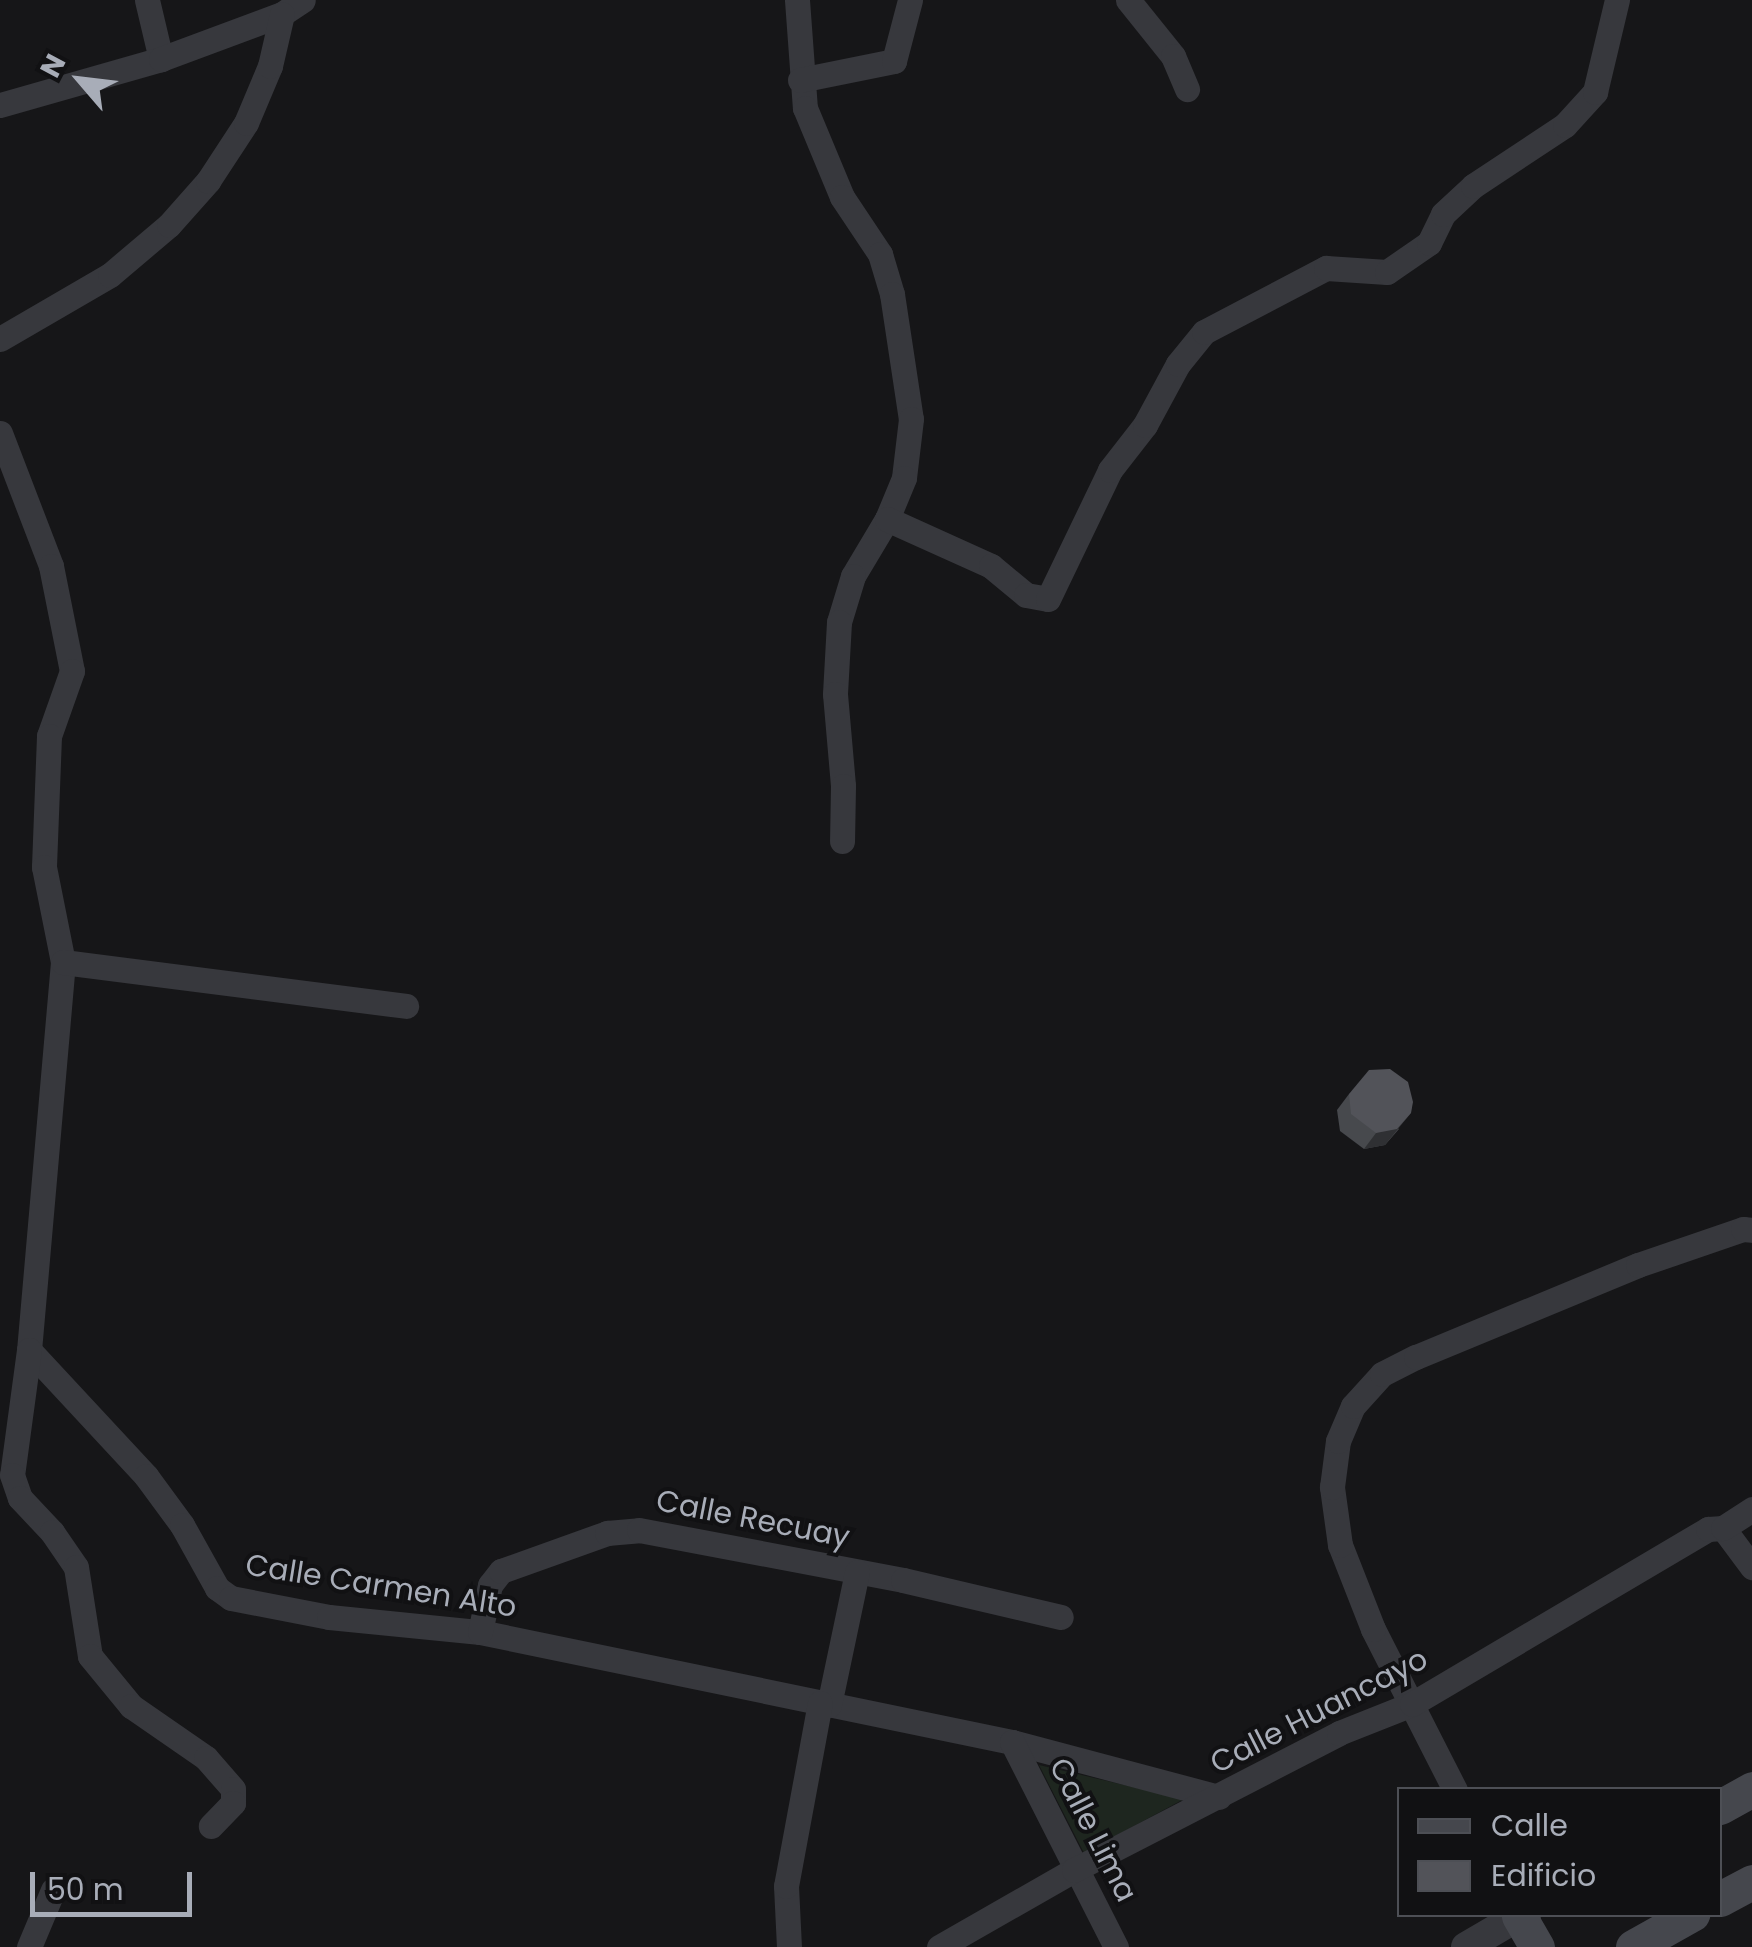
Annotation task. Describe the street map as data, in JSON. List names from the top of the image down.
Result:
{
  "streets": {
    "street": [
      "Calle Recuay",
      "Calle Carmen Alto",
      "Calle Huancayo",
      "Calle Lima"
    ]
  },
  "crossings": [
    ["Calle Recuay", "Calle Carmen Alto"],
    ["Calle Carmen Alto", "Calle Huancayo"],
    ["Calle Carmen Alto", "Calle Lima"],
    ["Calle Huancayo", "Calle Lima"]
  ],
  "legend": ["Calle", "Edificio"],
  "scale_bar": "50 m",
  "north": "top left"
}
